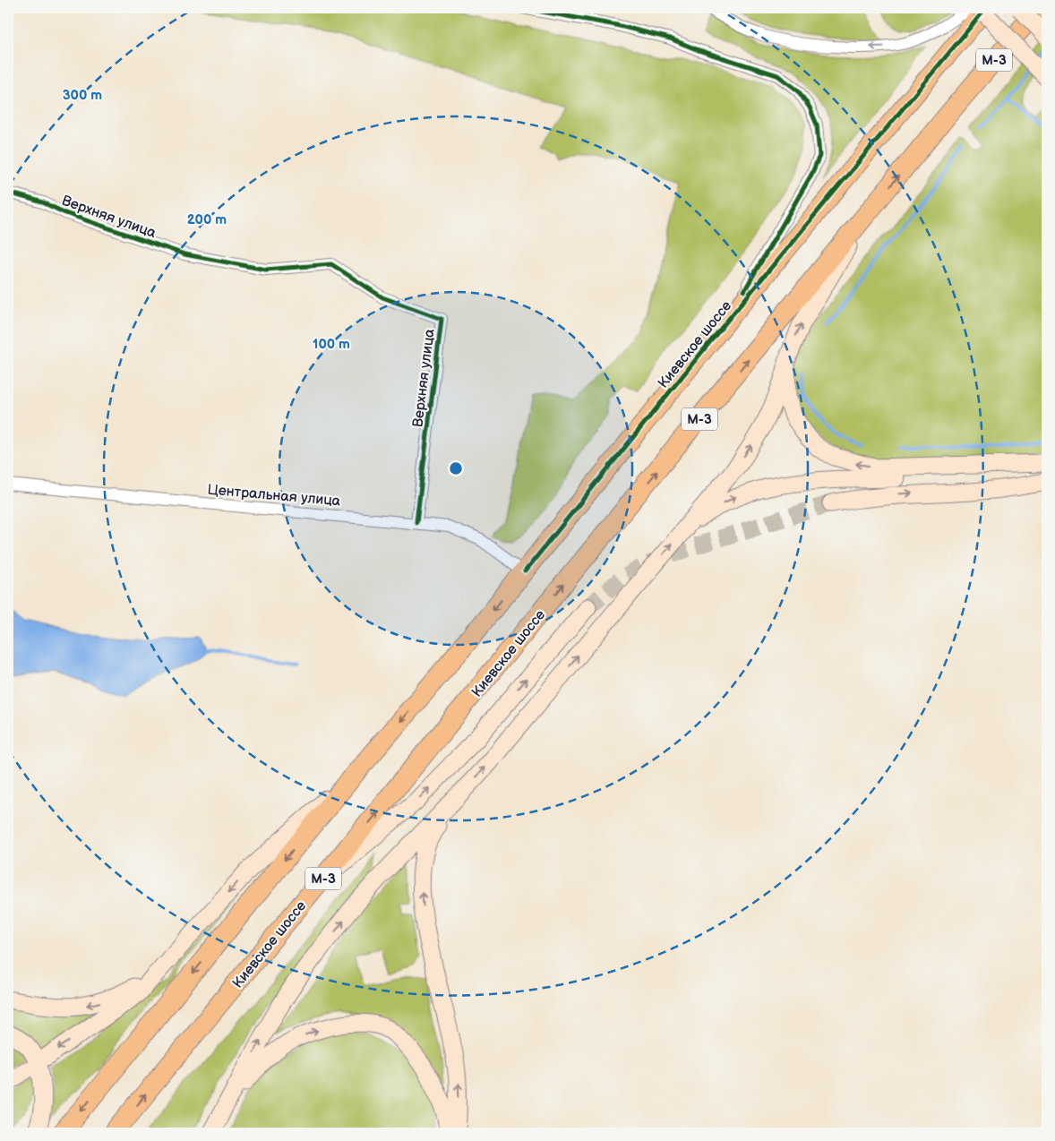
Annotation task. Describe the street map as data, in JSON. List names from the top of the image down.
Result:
{
  "streets": {
    "highway": ["М-3", "Киевское шоссе"],
    "street": ["Верхняя улица", "Центральная улица"]
  },
  "crossings": [
    ["Верхняя улица", "Центральная улица"],
    ["Киевское шоссе", "Центральная улица"]
  ],
  "rings": ["300 m", "200 m", "100 m"]
}
